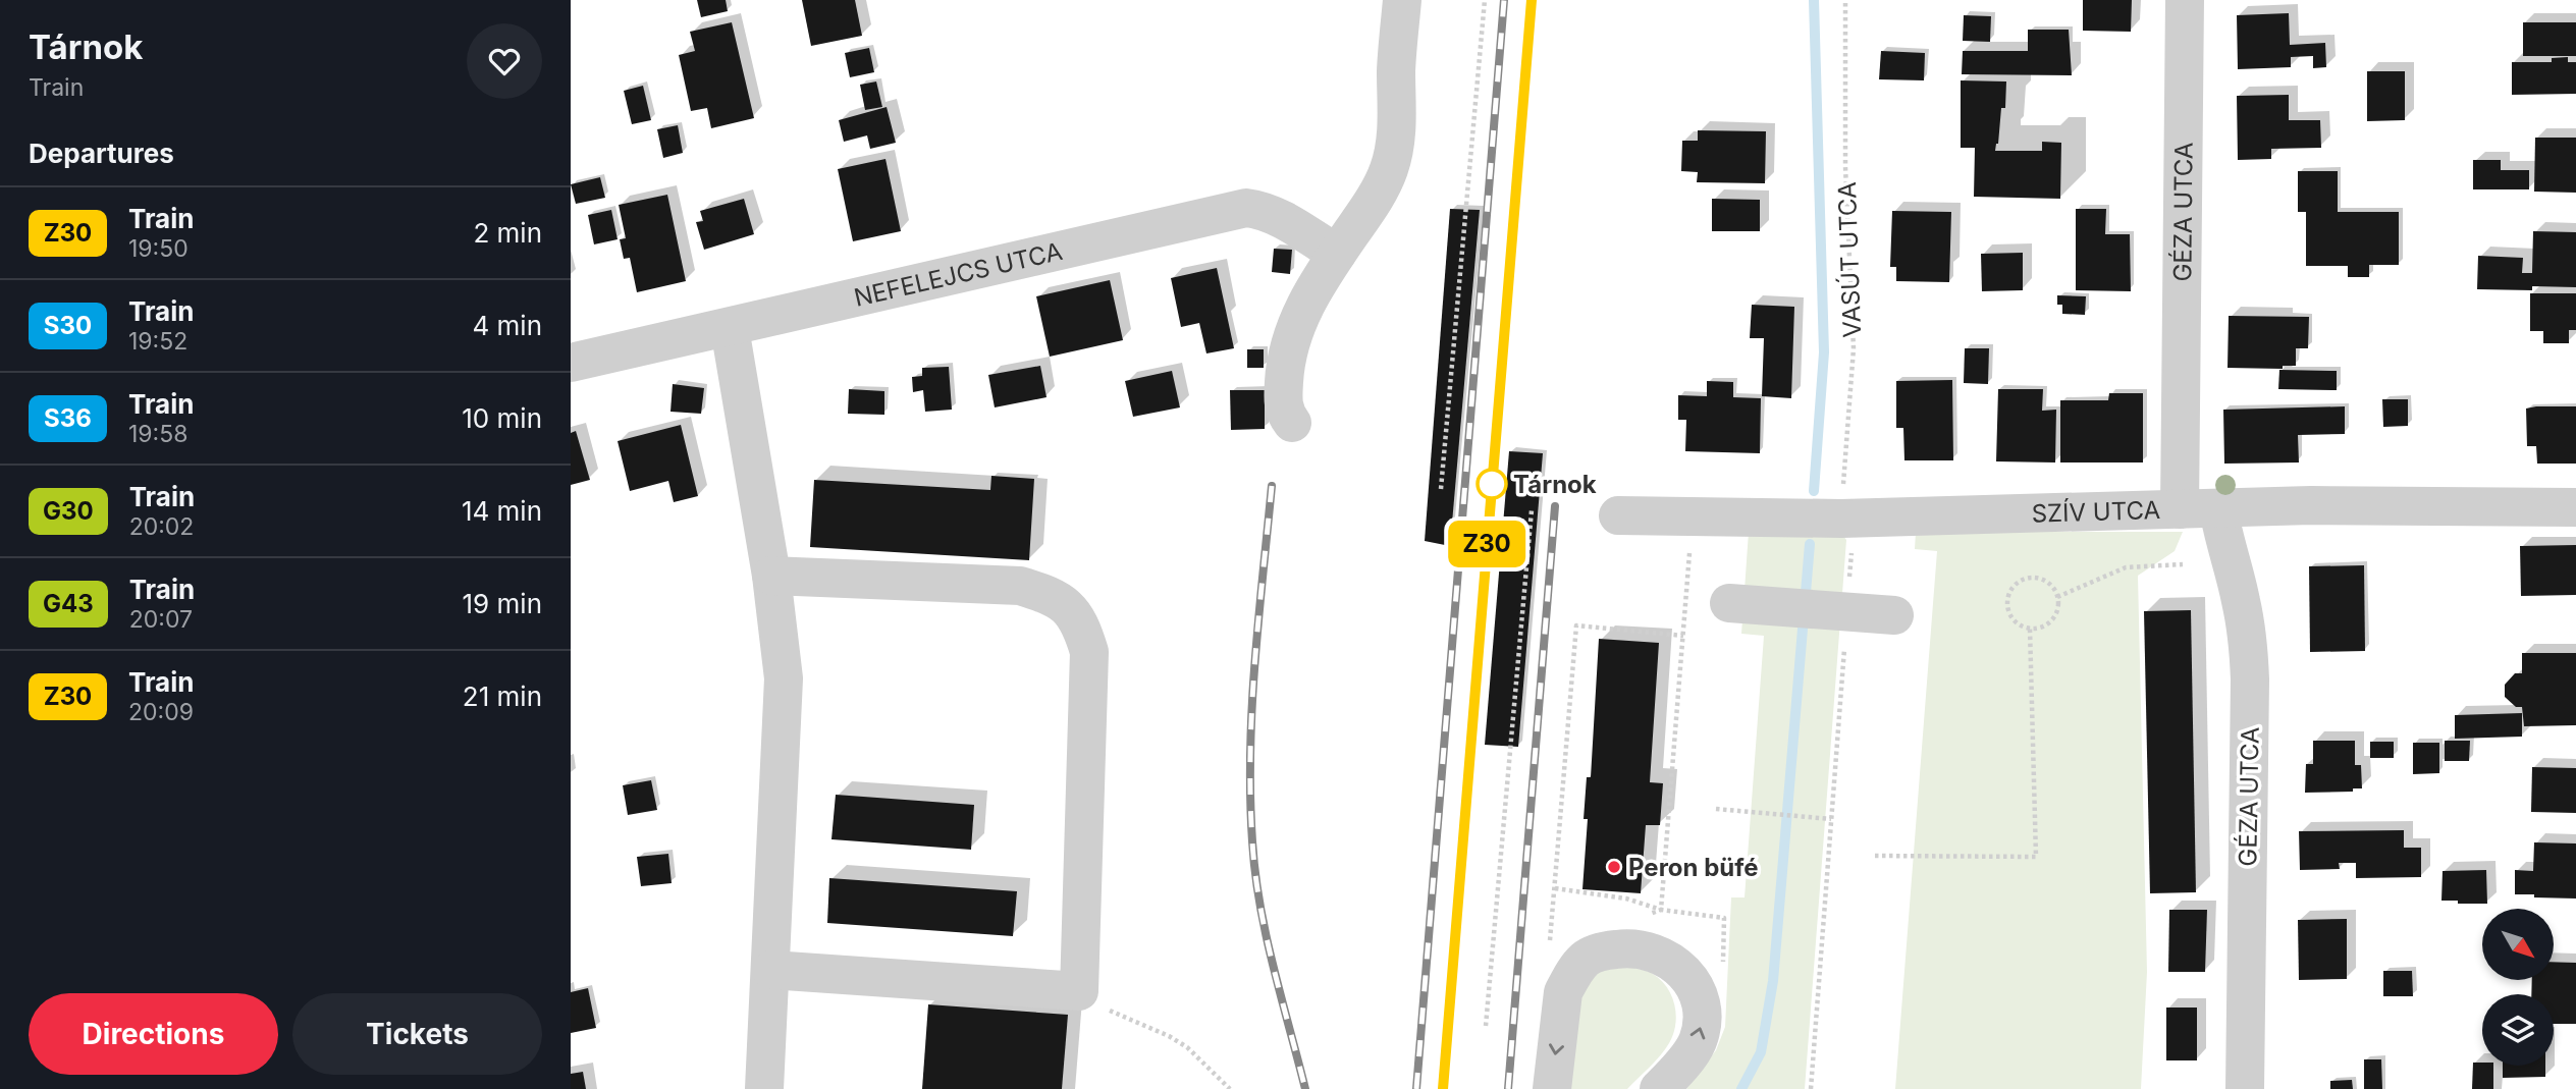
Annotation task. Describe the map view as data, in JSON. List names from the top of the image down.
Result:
{
  "streets": {
    "street": ["GÉZA UTCA", "NEFELEJCS UTCA", "SZÍV UTCA"],
    "path": ["VASÚT UTCA"]
  },
  "crossings": [
    ["GÉZA UTCA", "SZÍV UTCA"],
    ["VASÚT UTCA", "SZÍV UTCA"]
  ],
  "places": ["Tárnok", "Peron büfé"],
  "north": "bottom right",
  "page": {
    "heading": [
      ["Tárnok", "Train"],
      "Departures"
    ],
    "on_map": "Z30",
    "list": [
      {
        "mark": "Z30",
        "name": "Train",
        "note": "19:50",
        "value": "2 min"
      },
      {
        "mark": "S30",
        "name": "Train",
        "note": "19:52",
        "value": "4 min"
      },
      {
        "mark": "S36",
        "name": "Train",
        "note": "19:58",
        "value": "10 min"
      },
      {
        "mark": "G30",
        "name": "Train",
        "note": "20:02",
        "value": "14 min"
      },
      {
        "mark": "G43",
        "name": "Train",
        "note": "20:07",
        "value": "19 min"
      },
      {
        "mark": "Z30",
        "name": "Train",
        "note": "20:09",
        "value": "21 min"
      }
    ],
    "buttons": ["Directions", "Tickets"]
  }
}
